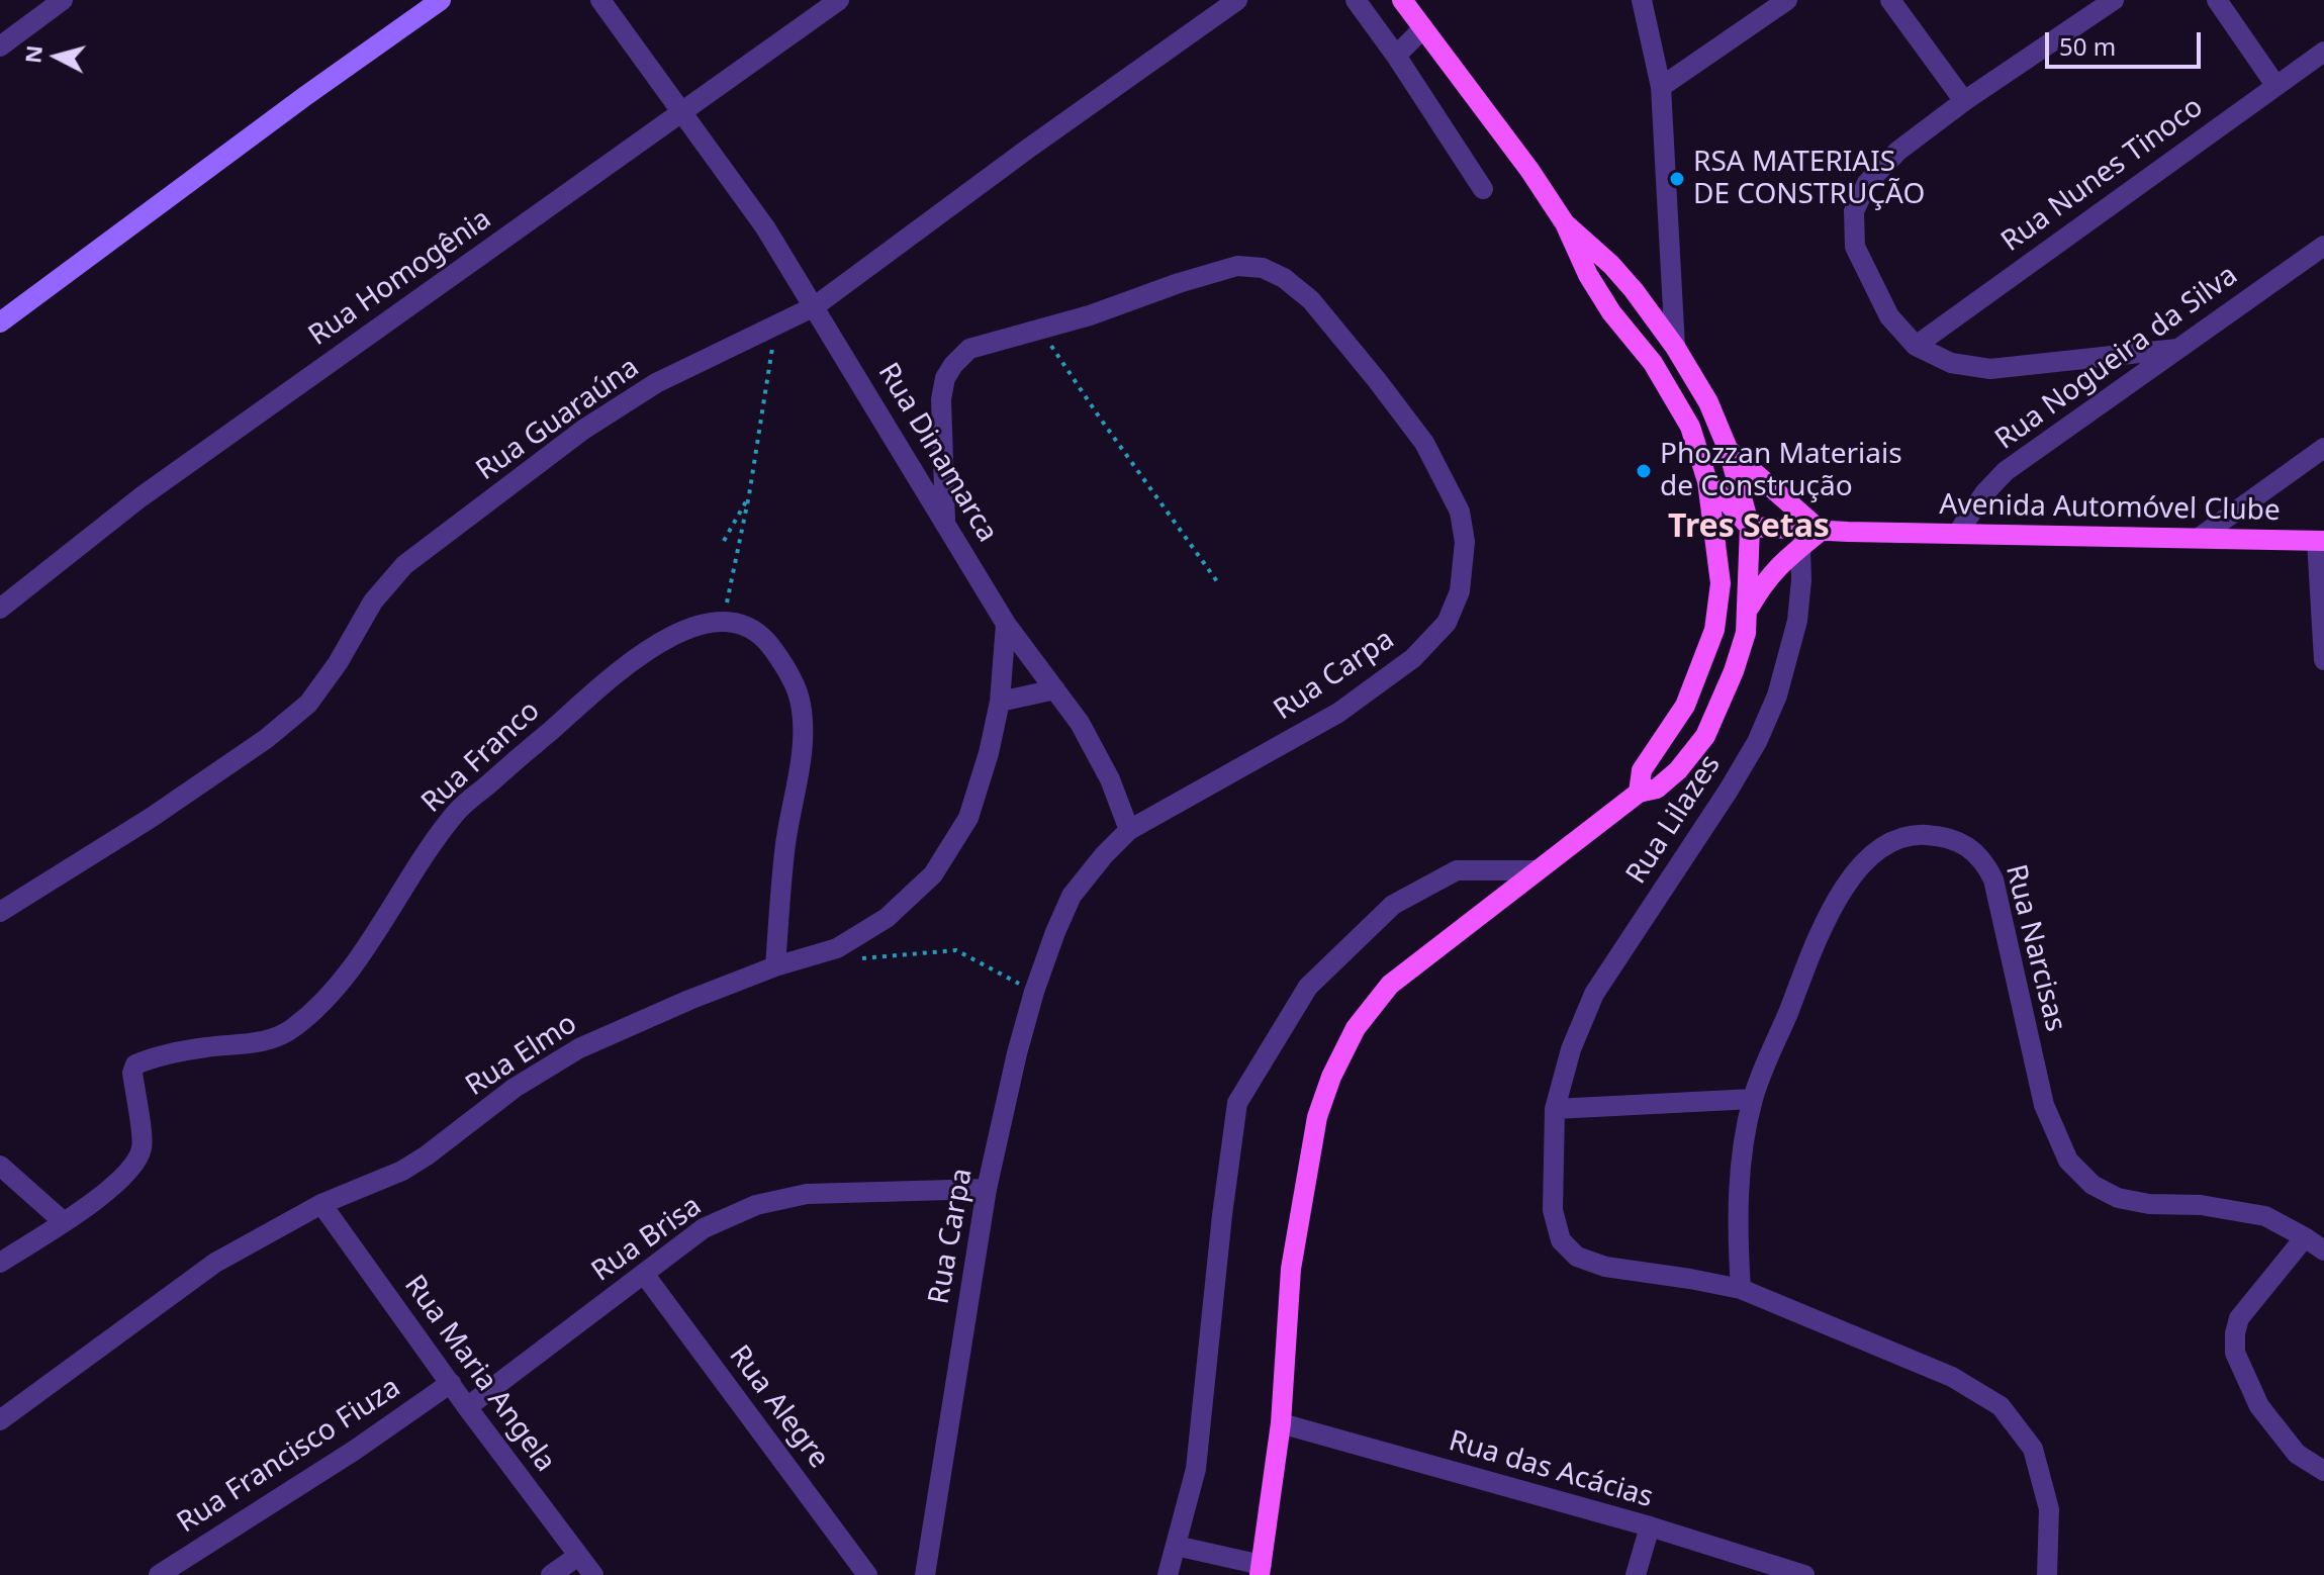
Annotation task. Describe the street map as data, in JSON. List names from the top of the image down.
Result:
{
  "streets": {
    "main road": ["Avenida Automóvel Clube"],
    "street": [
      "Rua Nunes Tinoco",
      "Rua Homogênia",
      "Rua Nogueira da Silva",
      "Rua Guaraúna",
      "Rua Dinamarca",
      "Rua Carpa",
      "Rua Franco",
      "Rua Lilazes",
      "Rua Narcisas",
      "Rua Elmo",
      "Rua Brisa",
      "Rua Maria Angela",
      "Rua Alegre",
      "Rua Francisco Fiuza",
      "Rua das Acácias"
    ]
  },
  "crossings": [
    ["Rua Homogênia", "Rua Dinamarca"],
    ["Rua Nogueira da Silva", "Avenida Automóvel Clube"],
    ["Rua Guaraúna", "Rua Dinamarca"],
    ["Rua Dinamarca", "Rua Carpa"],
    ["Rua Dinamarca", "Rua Elmo"],
    ["Rua Carpa", "Rua Brisa"],
    ["Rua Lilazes", "Rua Narcisas"],
    ["Rua Elmo", "Rua Maria Angela"],
    ["Rua Brisa", "Rua Maria Angela"],
    ["Rua Brisa", "Rua Alegre"],
    ["Rua Maria Angela", "Rua Francisco Fiuza"]
  ],
  "districts": ["Tres Setas"],
  "places": ["RSA MATERIAIS DE CONSTRUÇÃO", "Phozzan Materiais de Construção"],
  "scale_bar": "50 m",
  "north": "left"
}
